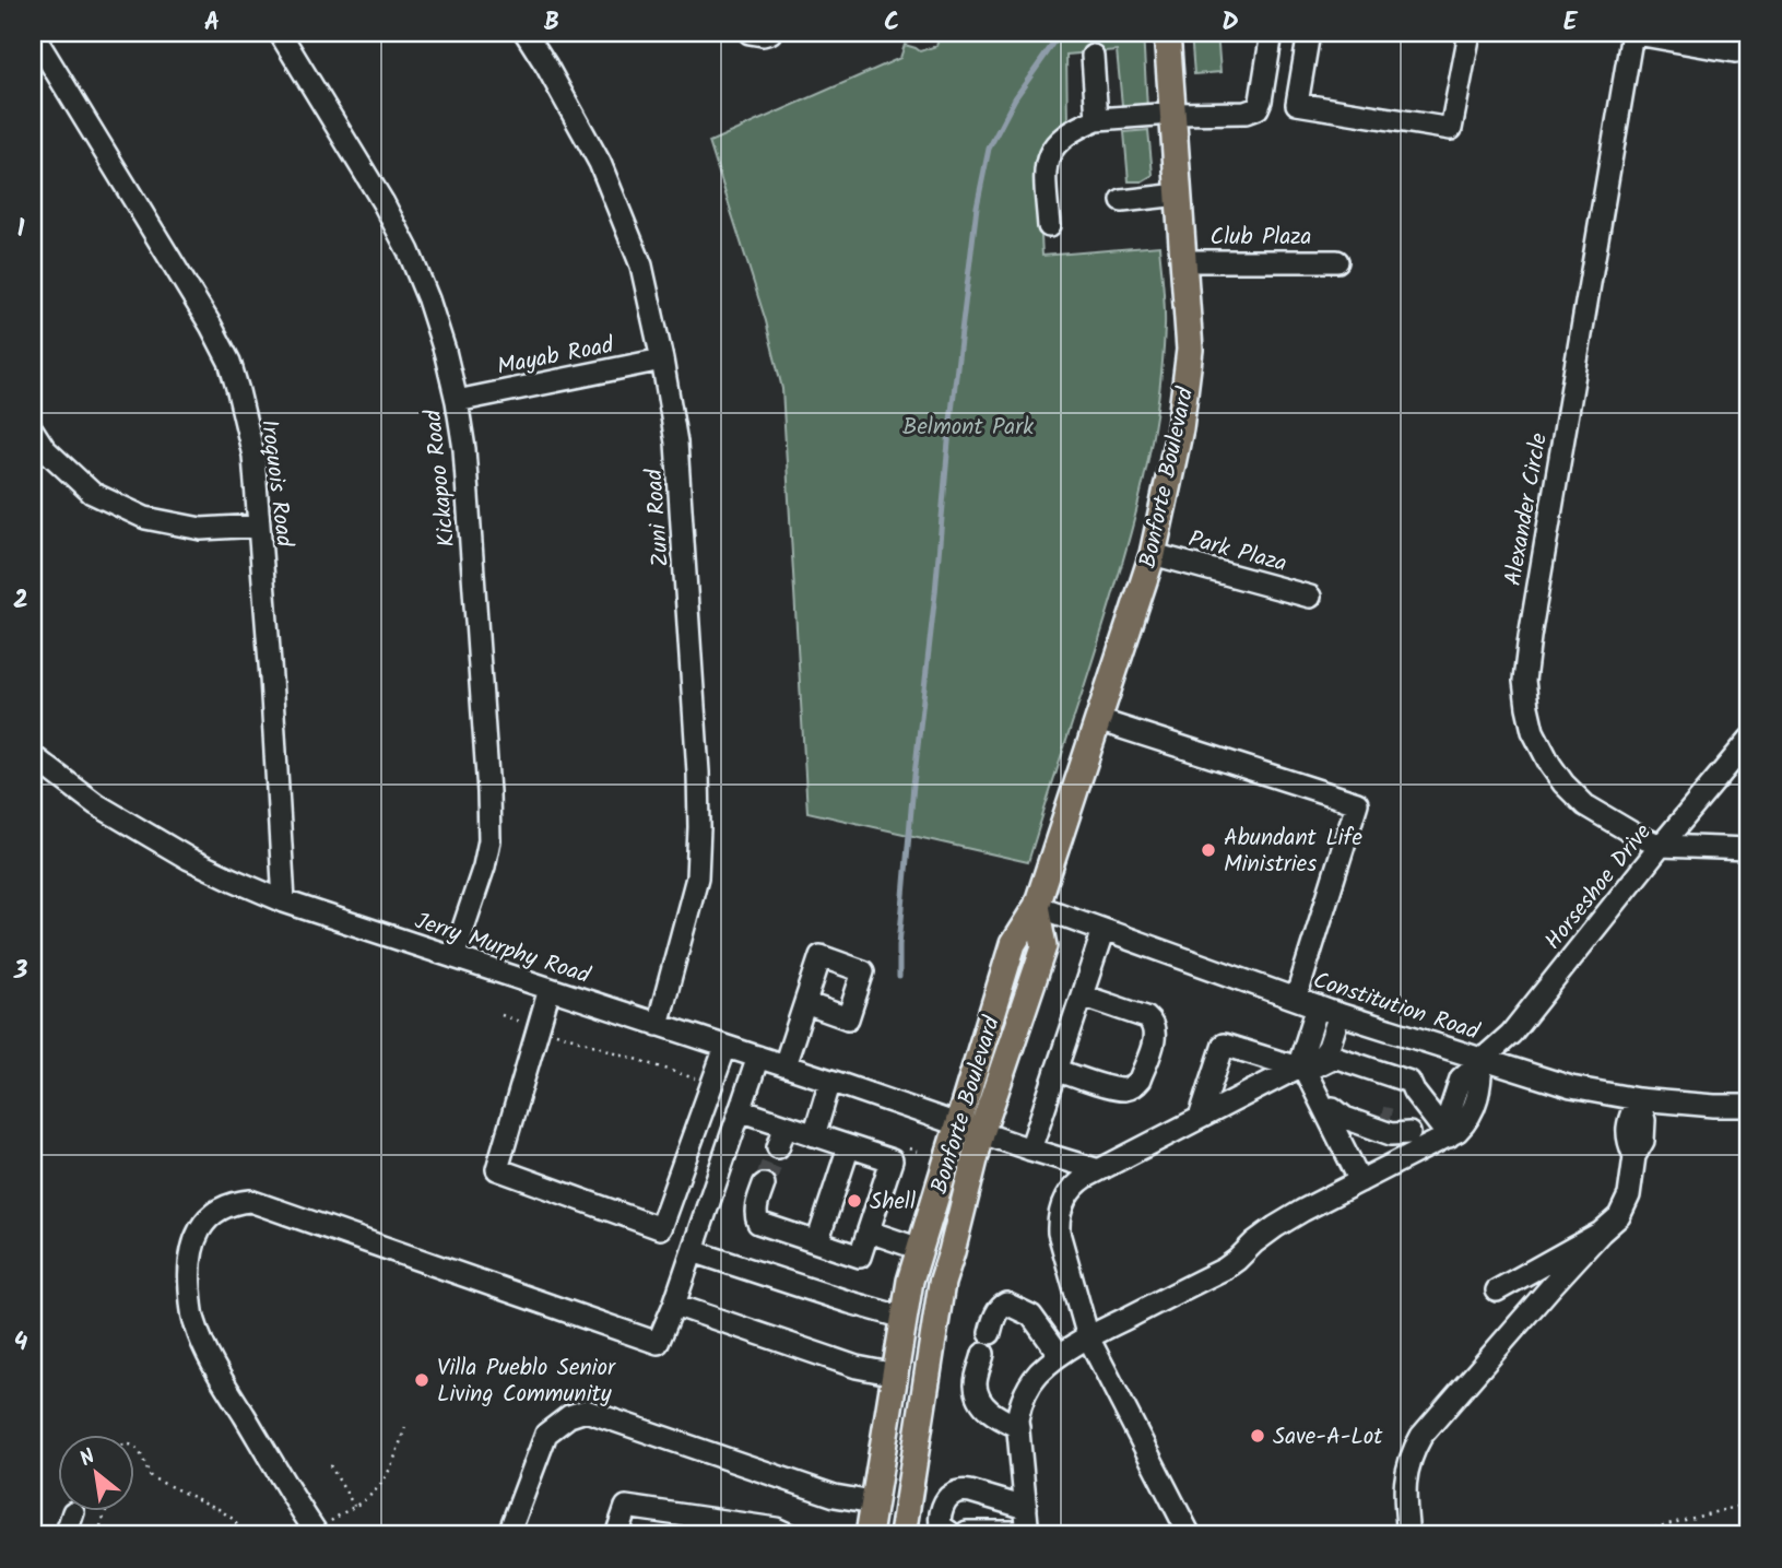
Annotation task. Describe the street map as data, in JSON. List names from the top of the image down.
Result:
{
  "streets": {
    "main road": ["Bonforte Boulevard"],
    "street": [
      "Club Plaza",
      "Mayab Road",
      "Kickapoo Road",
      "Iroquois Road",
      "Alexander Circle",
      "Zuni Road",
      "Park Plaza",
      "Horseshoe Drive",
      "Jerry Murphy Road",
      "Constitution Road"
    ]
  },
  "crossings": [
    ["Club Plaza", "Bonforte Boulevard"],
    ["Mayab Road", "Kickapoo Road"],
    ["Mayab Road", "Zuni Road"],
    ["Bonforte Boulevard", "Park Plaza"],
    ["Bonforte Boulevard", "Jerry Murphy Road"],
    ["Bonforte Boulevard", "Constitution Road"],
    ["Kickapoo Road", "Jerry Murphy Road"],
    ["Iroquois Road", "Jerry Murphy Road"],
    ["Alexander Circle", "Horseshoe Drive"],
    ["Zuni Road", "Jerry Murphy Road"],
    ["Horseshoe Drive", "Constitution Road"]
  ],
  "parks": ["Belmont Park"],
  "places": [
    "Abundant Life Ministries",
    "Shell",
    "Villa Pueblo Senior Living Community",
    "Save-A-Lot"
  ],
  "north": "top left",
  "grid": {
    "columns": [
      "A",
      "B",
      "C",
      "D",
      "E"
    ],
    "rows": [
      "1",
      "2",
      "3",
      "4"
    ]
  }
}
